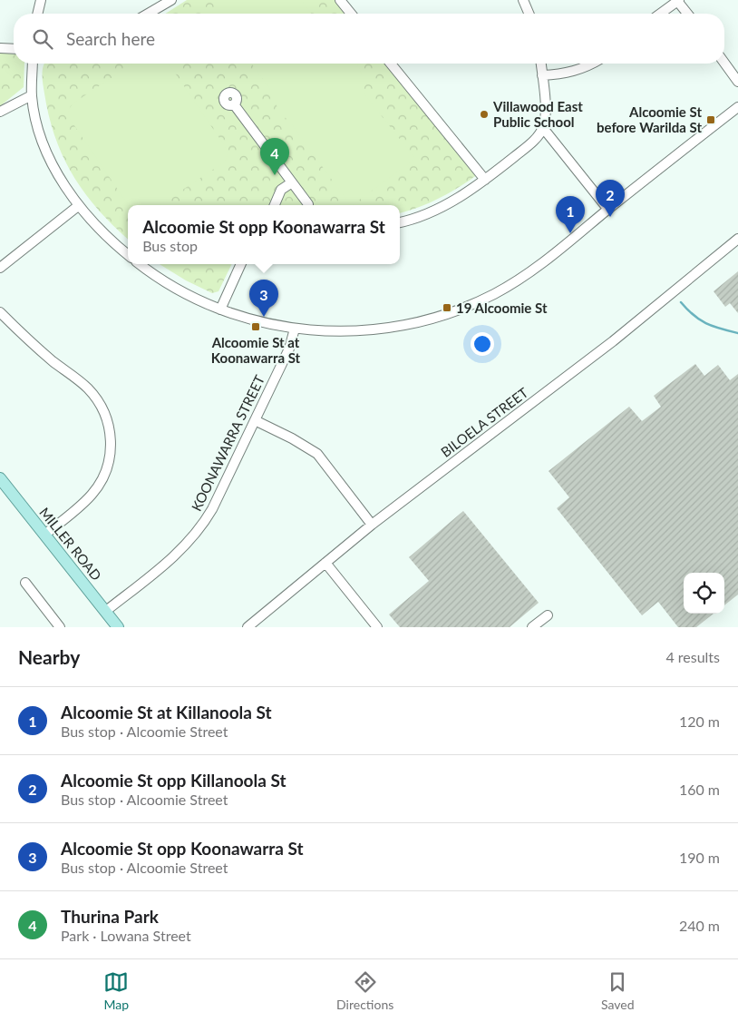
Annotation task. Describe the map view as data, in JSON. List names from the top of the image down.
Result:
{
  "streets": {
    "main road": ["MILLER ROAD"],
    "street": ["BILOELA STREET", "KOONAWARRA STREET"]
  },
  "crossings": [
    ["KOONAWARRA STREET", "MILLER ROAD"]
  ],
  "places": {
    "other": ["Villawood East Public School"],
    "transit": ["Alcoomie St before Warilda St", "19 Alcoomie St", "Alcoomie St at Koonawarra St"]
  },
  "page": {
    "search": "Search here",
    "pins": [
      "4",
      "2",
      "1",
      "3"
    ],
    "popup": ["Alcoomie St opp Koonawarra St", "Bus stop"],
    "heading": ["Nearby", "4 results"],
    "list": [
      {
        "mark": "1",
        "name": "Alcoomie St at Killanoola St",
        "note": "Bus stop · Alcoomie Street",
        "value": "120 m"
      },
      {
        "mark": "2",
        "name": "Alcoomie St opp Killanoola St",
        "note": "Bus stop · Alcoomie Street",
        "value": "160 m"
      },
      {
        "mark": "3",
        "name": "Alcoomie St opp Koonawarra St",
        "note": "Bus stop · Alcoomie Street",
        "value": "190 m"
      },
      {
        "mark": "4",
        "name": "Thurina Park",
        "note": "Park · Lowana Street",
        "value": "240 m"
      }
    ],
    "nav": ["Map", "Directions", "Saved"]
  }
}
